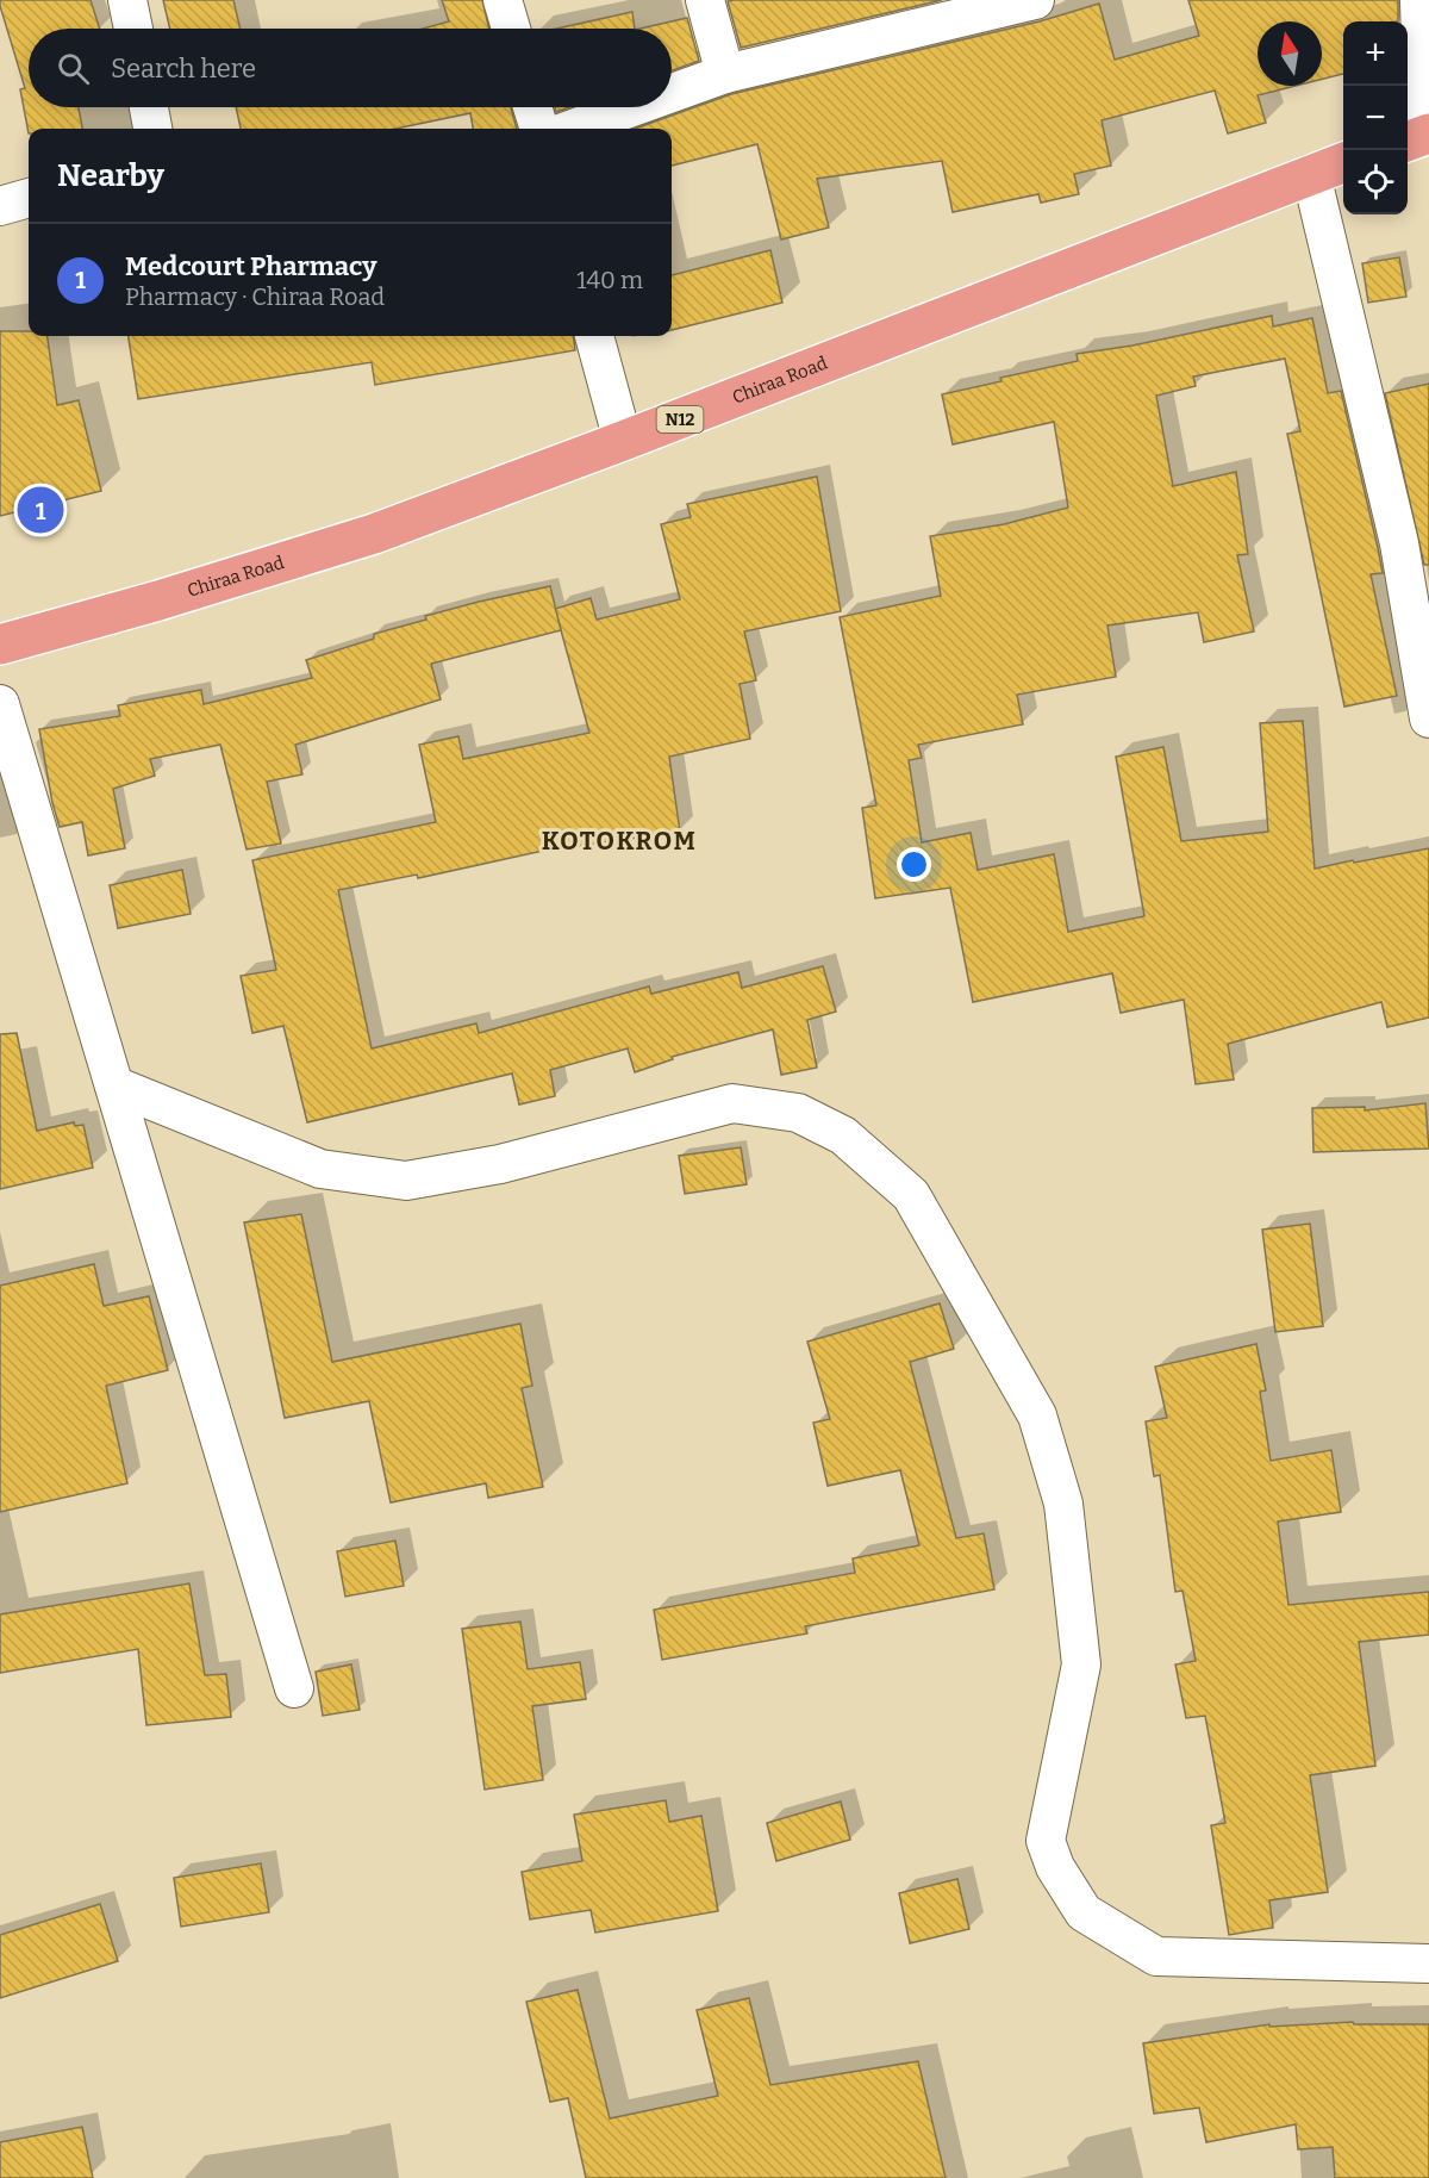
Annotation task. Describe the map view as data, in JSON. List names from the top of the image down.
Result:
{
  "streets": {
    "highway": ["Chiraa Road", "N12"]
  },
  "districts": ["KOTOKROM"],
  "north": "top",
  "page": {
    "map_buttons": ["+", "−"],
    "search": "Search here",
    "heading": "Nearby",
    "list": [
      {
        "mark": "1",
        "name": "Medcourt Pharmacy",
        "note": "Pharmacy · Chiraa Road",
        "value": "140 m"
      }
    ],
    "pins": "1"
  }
}
